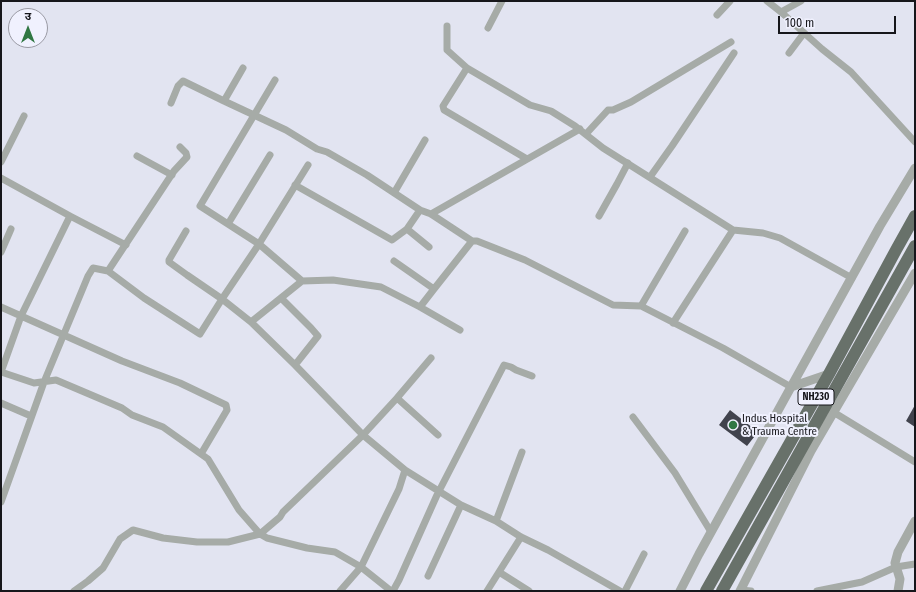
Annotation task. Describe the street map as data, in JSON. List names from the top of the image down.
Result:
{
  "streets": {
    "highway": ["NH230"]
  },
  "places": ["Indus Hospital & Trauma Centre"],
  "scale_bar": "100 m",
  "north": "top"
}
